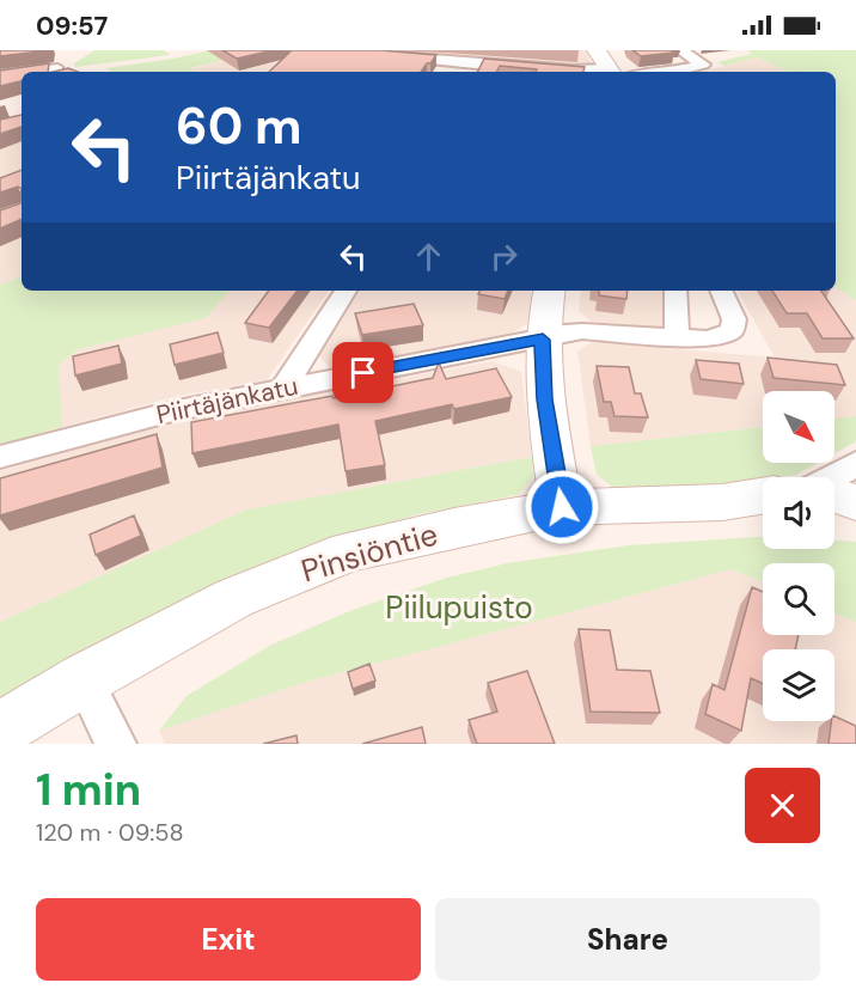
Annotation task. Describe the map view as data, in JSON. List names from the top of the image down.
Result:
{
  "streets": {
    "street": ["Piirtäjänkatu", "Pinsiöntie"]
  },
  "parks": ["Piilupuisto"],
  "north": "bottom right",
  "page": {
    "status": "09:57",
    "turn": ["60 m", "Piirtäjänkatu"],
    "heading": ["1 min", "120 m · 09:58"],
    "buttons": ["Exit", "Share"]
  }
}
